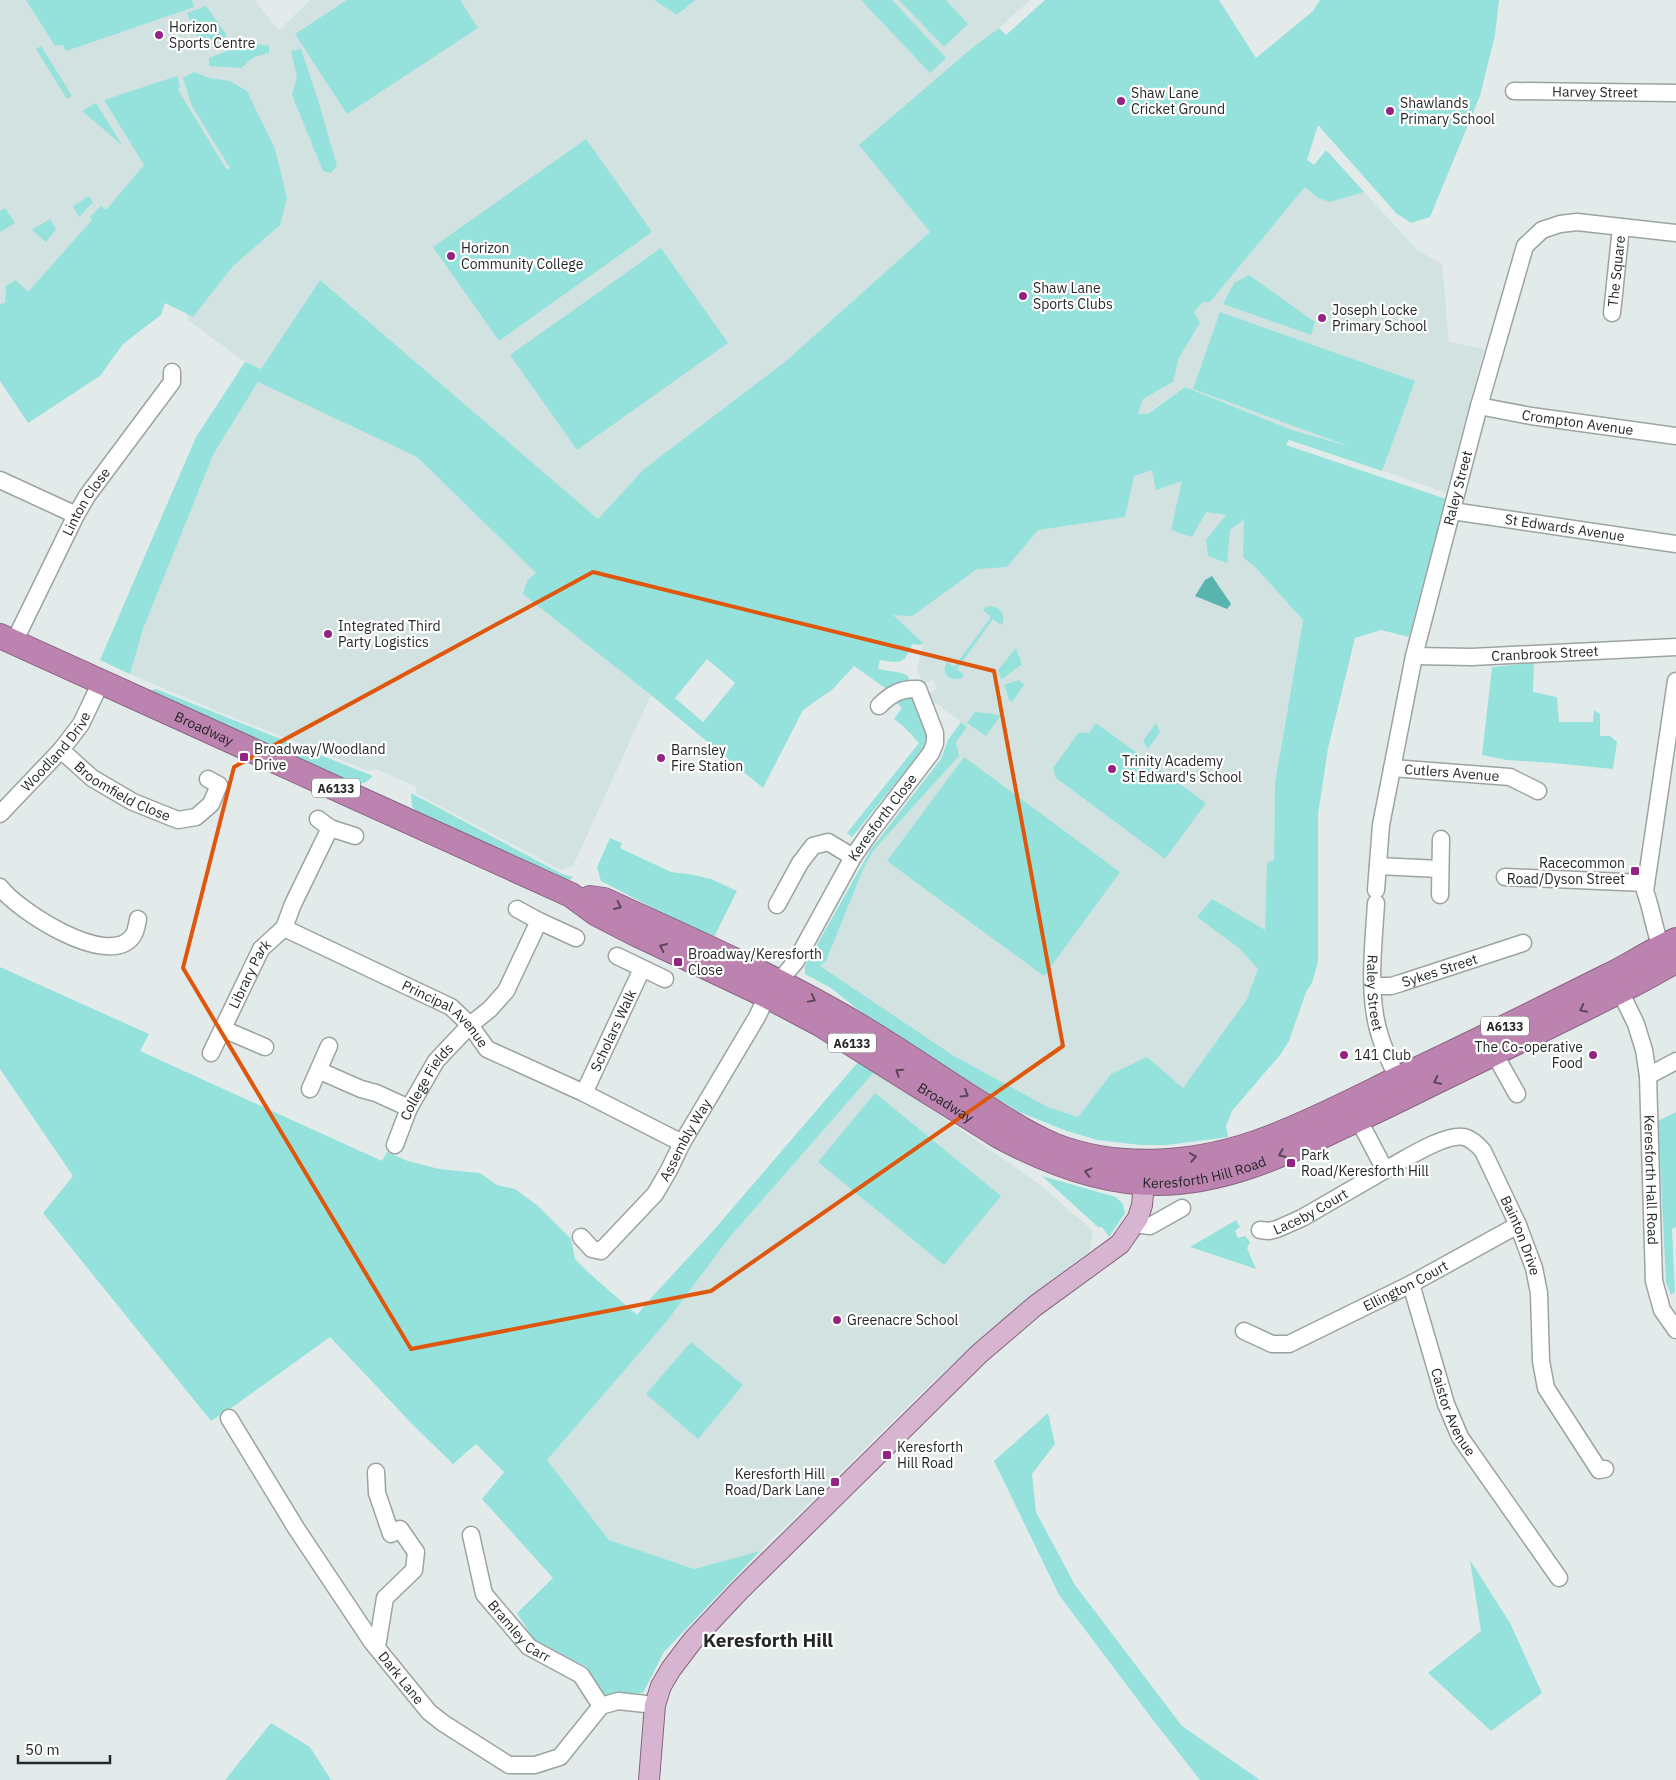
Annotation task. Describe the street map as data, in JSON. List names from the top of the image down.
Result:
{
  "streets": {
    "highway": ["Broadway", "A6133", "Keresforth Hill Road"],
    "street": [
      "Harvey Street",
      "The Square",
      "Crompton Avenue",
      "Raley Street",
      "Linton Close",
      "St Edwards Avenue",
      "Cranbrook Street",
      "Woodland Drive",
      "Cutlers Avenue",
      "Broomfield Close",
      "Keresforth Close",
      "Sykes Street",
      "Library Park",
      "Principal Avenue",
      "Scholars Walk",
      "College Fields",
      "Assembly Way",
      "Keresforth Hall Road",
      "Laceby Court",
      "Bainton Drive",
      "Ellington Court",
      "Caistor Avenue",
      "Bramley Carr",
      "Dark Lane"
    ]
  },
  "crossings": [
    ["The Square", "Raley Street"],
    ["Crompton Avenue", "Raley Street"],
    ["Raley Street", "St Edwards Avenue"],
    ["Raley Street", "Cranbrook Street"],
    ["Raley Street", "Cutlers Avenue"],
    ["Raley Street", "Sykes Street"],
    ["Raley Street", "Keresforth Hill Road"],
    ["Linton Close", "Broadway"],
    ["Broadway", "Woodland Drive"],
    ["Broadway", "Keresforth Close"],
    ["Broadway", "Assembly Way"],
    ["Broadway", "Keresforth Hill Road"],
    ["Woodland Drive", "Broomfield Close"],
    ["A6133", "Keresforth Hill Road"],
    ["A6133", "Keresforth Hall Road"],
    ["Keresforth Close", "Assembly Way"],
    ["Library Park", "Principal Avenue"],
    ["Principal Avenue", "Scholars Walk"],
    ["Principal Avenue", "College Fields"],
    ["Principal Avenue", "Assembly Way"],
    ["Keresforth Hill Road", "Keresforth Hall Road"],
    ["Laceby Court", "Bainton Drive"],
    ["Bainton Drive", "Ellington Court"],
    ["Ellington Court", "Caistor Avenue"],
    ["Bramley Carr", "Dark Lane"]
  ],
  "districts": ["Keresforth Hill"],
  "places": {
    "other": [
      "Horizon Sports Centre",
      "Shaw Lane Cricket Ground",
      "Shawlands Primary School",
      "Horizon Community College",
      "Shaw Lane Sports Clubs",
      "Joseph Locke Primary School",
      "Integrated Third Party Logistics",
      "Barnsley Fire Station",
      "Trinity Academy St Edward's School",
      "141 Club",
      "The Co-operative Food",
      "Greenacre School"
    ],
    "transit": [
      "Broadway/Woodland Drive",
      "Racecommon Road/Dyson Street",
      "Broadway/Keresforth Close",
      "Park Road/Keresforth Hill",
      "Keresforth Hill Road",
      "Keresforth Hill Road/Dark Lane"
    ]
  },
  "scale_bar": "50 m"
}
